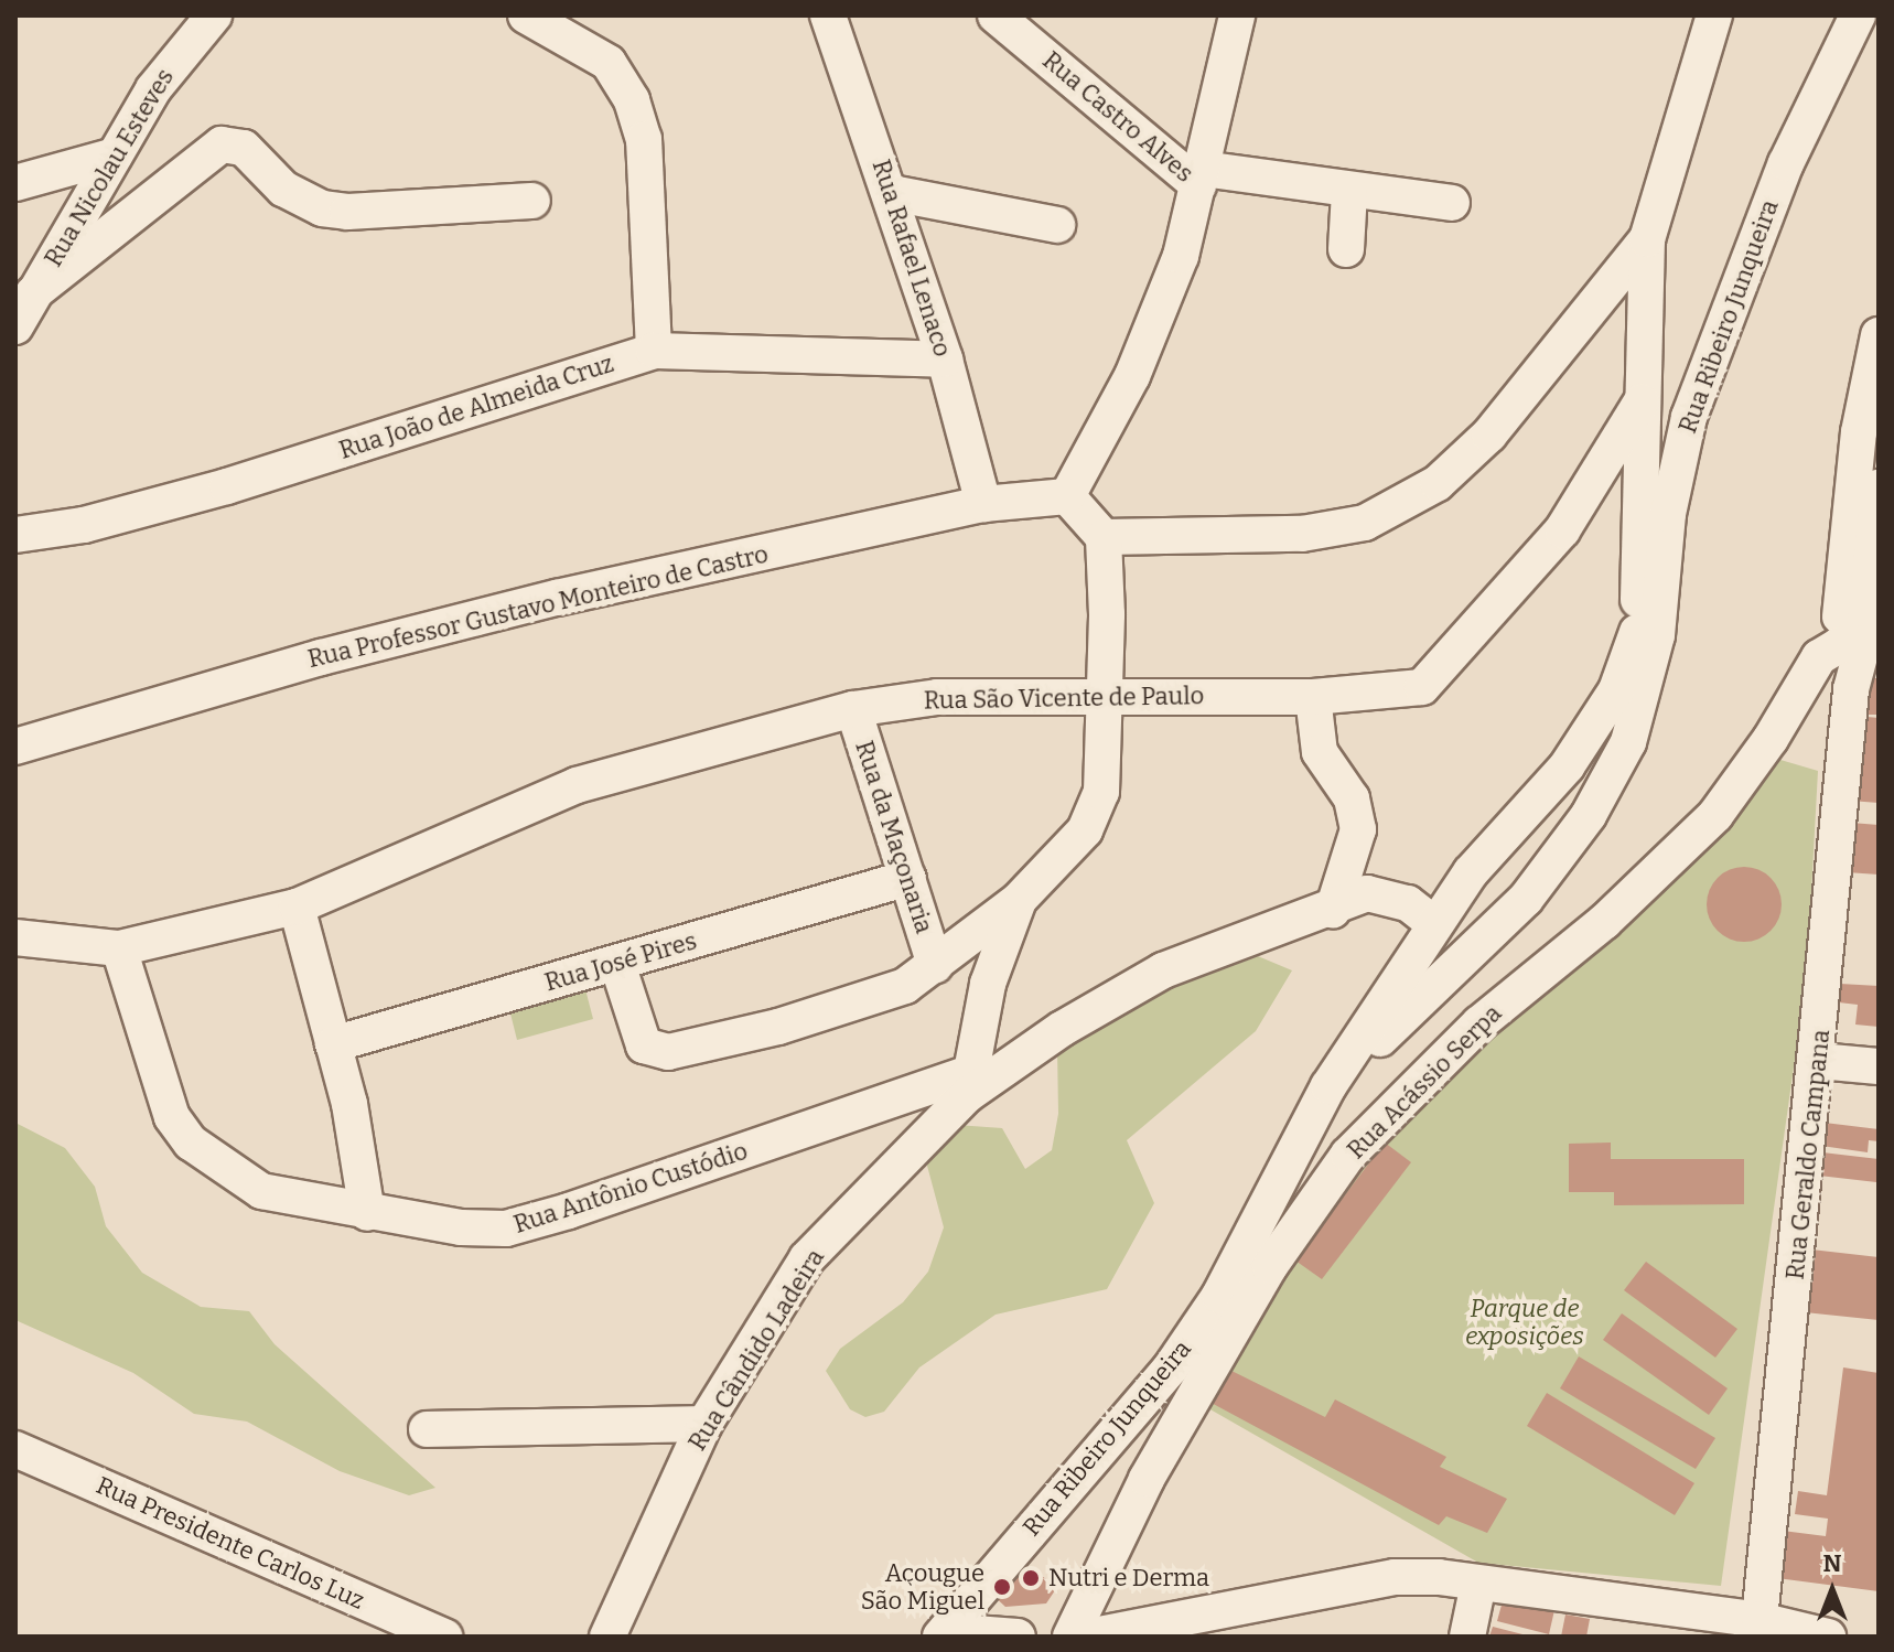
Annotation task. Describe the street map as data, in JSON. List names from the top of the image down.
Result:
{
  "streets": {
    "street": [
      "Rua Castro Alves",
      "Rua Nicolau Esteves",
      "Rua Rafael Lenaco",
      "Rua Ribeiro Junqueira",
      "Rua João de Almeida Cruz",
      "Rua Professor Gustavo Monteiro de Castro",
      "Rua São Vicente de Paulo",
      "Rua da Maçonaria",
      "Rua José Pires",
      "Rua Acássio Serpa",
      "Rua Geraldo Campana",
      "Rua Antônio Custódio",
      "Rua Cândido Ladeira",
      "Rua Presidente Carlos Luz"
    ]
  },
  "crossings": [
    ["Rua Rafael Lenaco", "Rua João de Almeida Cruz"],
    ["Rua Rafael Lenaco", "Rua Professor Gustavo Monteiro de Castro"],
    ["Rua São Vicente de Paulo", "Rua da Maçonaria"],
    ["Rua São Vicente de Paulo", "Rua Antônio Custódio"],
    ["Rua da Maçonaria", "Rua José Pires"],
    ["Rua Acássio Serpa", "Rua Geraldo Campana"],
    ["Rua Antônio Custódio", "Rua Cândido Ladeira"]
  ],
  "parks": ["Parque de exposições"],
  "places": ["Nutri e Derma", "Açougue São Miguel"],
  "north": "top"
}
